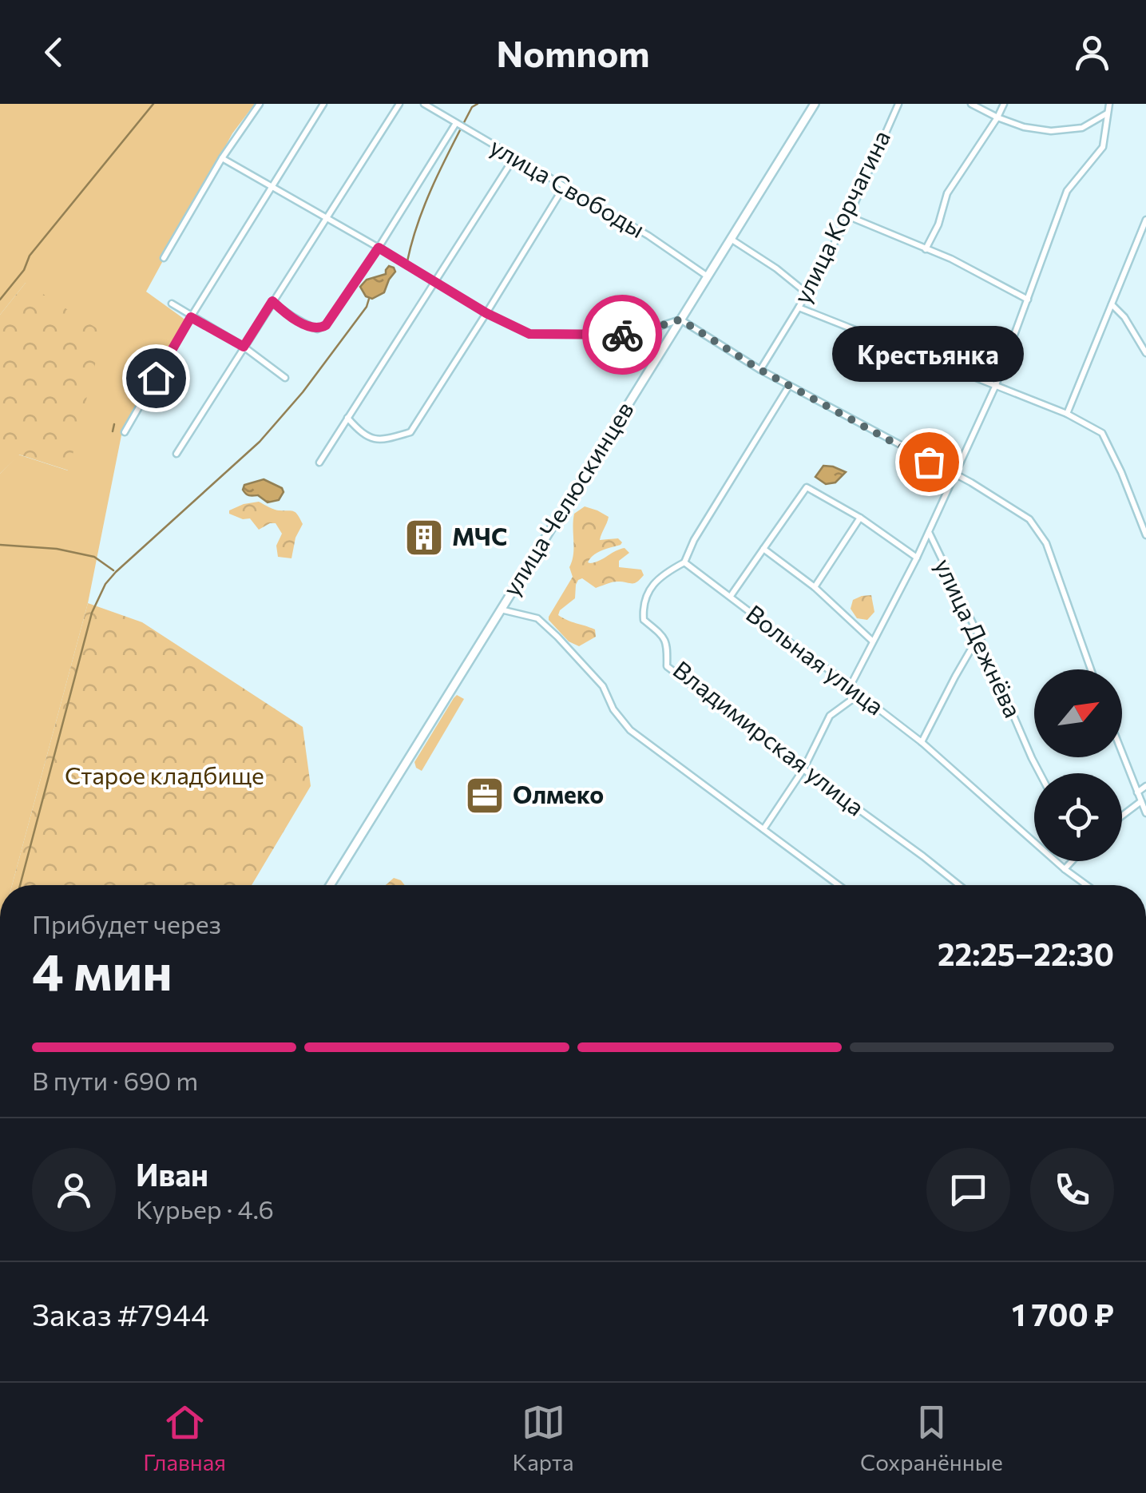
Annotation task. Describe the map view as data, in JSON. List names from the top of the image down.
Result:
{
  "streets": {
    "main road": ["улица Челюскинцев"],
    "street": [
      "улица Свободы",
      "улица Корчагина",
      "улица Дежнёва",
      "Вольная улица",
      "Владимирская улица"
    ]
  },
  "crossings": [
    ["улица Свободы", "улица Челюскинцев"],
    ["Вольная улица", "Владимирская улица"]
  ],
  "parks": ["Старое кладбище"],
  "places": {
    "other": ["Крестьянка"],
    "building": ["МЧС"],
    "office": ["Олмеко"]
  },
  "north": "top right",
  "page": {
    "header": "Nomnom",
    "bubble": "Крестьянка",
    "heading": ["4 мин", "Прибудет через", "22:25–22:30"],
    "panel": [
      "Иван",
      "Курьер · 4.6",
      "Заказ #7944",
      "1 700 ₽"
    ],
    "bar": "В пути · 690 m",
    "tabs": ["Главная", "Карта", "Сохранённые"]
  }
}
